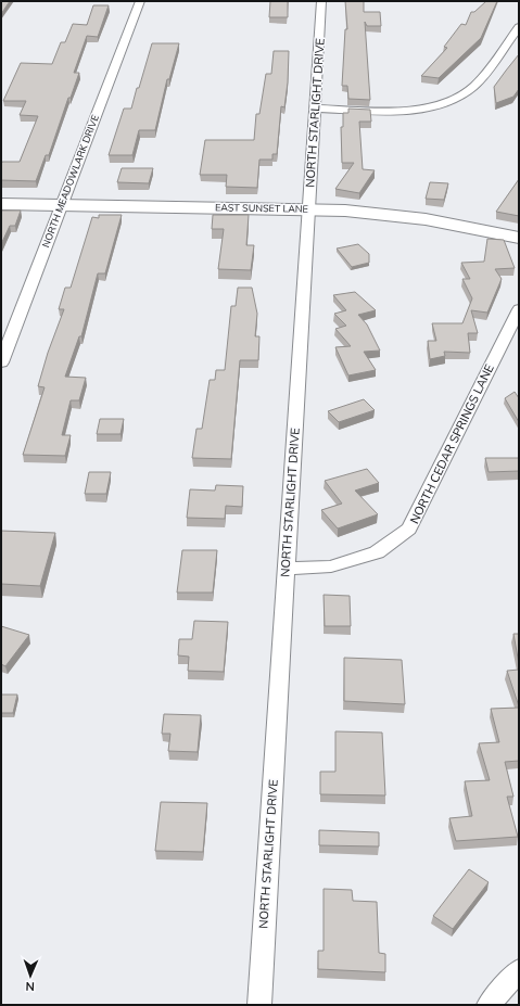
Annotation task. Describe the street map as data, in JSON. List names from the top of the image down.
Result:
{
  "streets": {
    "street": [
      "NORTH STARLIGHT DRIVE",
      "NORTH MEADOWLARK DRIVE",
      "EAST SUNSET LANE",
      "NORTH CEDAR SPRINGS LANE"
    ]
  },
  "crossings": [
    ["NORTH STARLIGHT DRIVE", "EAST SUNSET LANE"],
    ["NORTH STARLIGHT DRIVE", "NORTH CEDAR SPRINGS LANE"],
    ["NORTH MEADOWLARK DRIVE", "EAST SUNSET LANE"]
  ],
  "north": "bottom"
}
